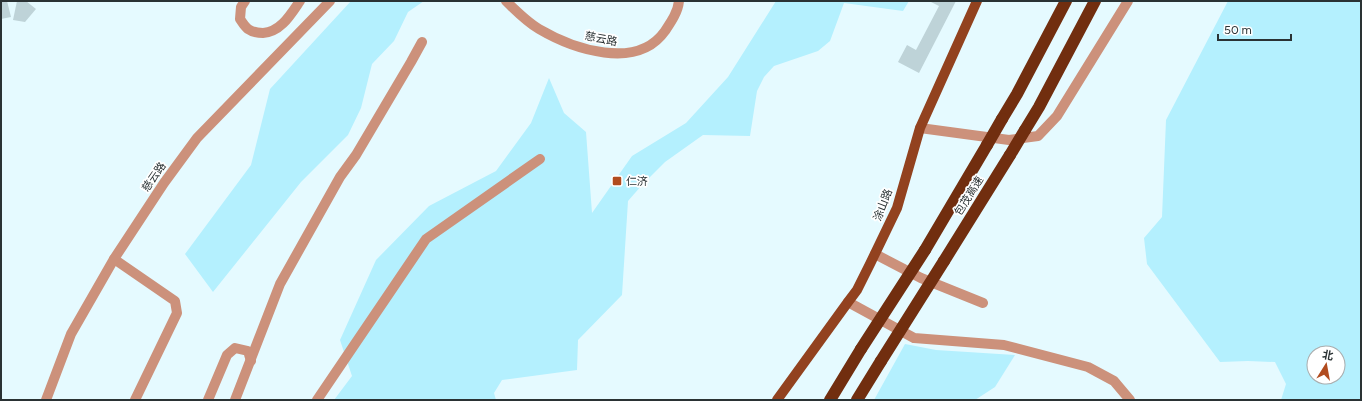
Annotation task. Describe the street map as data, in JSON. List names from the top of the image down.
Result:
{
  "streets": {
    "highway": ["包茂高速"],
    "main road": ["涂山路"],
    "street": ["慈云路"]
  },
  "places": {
    "transit": ["仁济"]
  },
  "scale_bar": "50 m",
  "north": "top"
}
